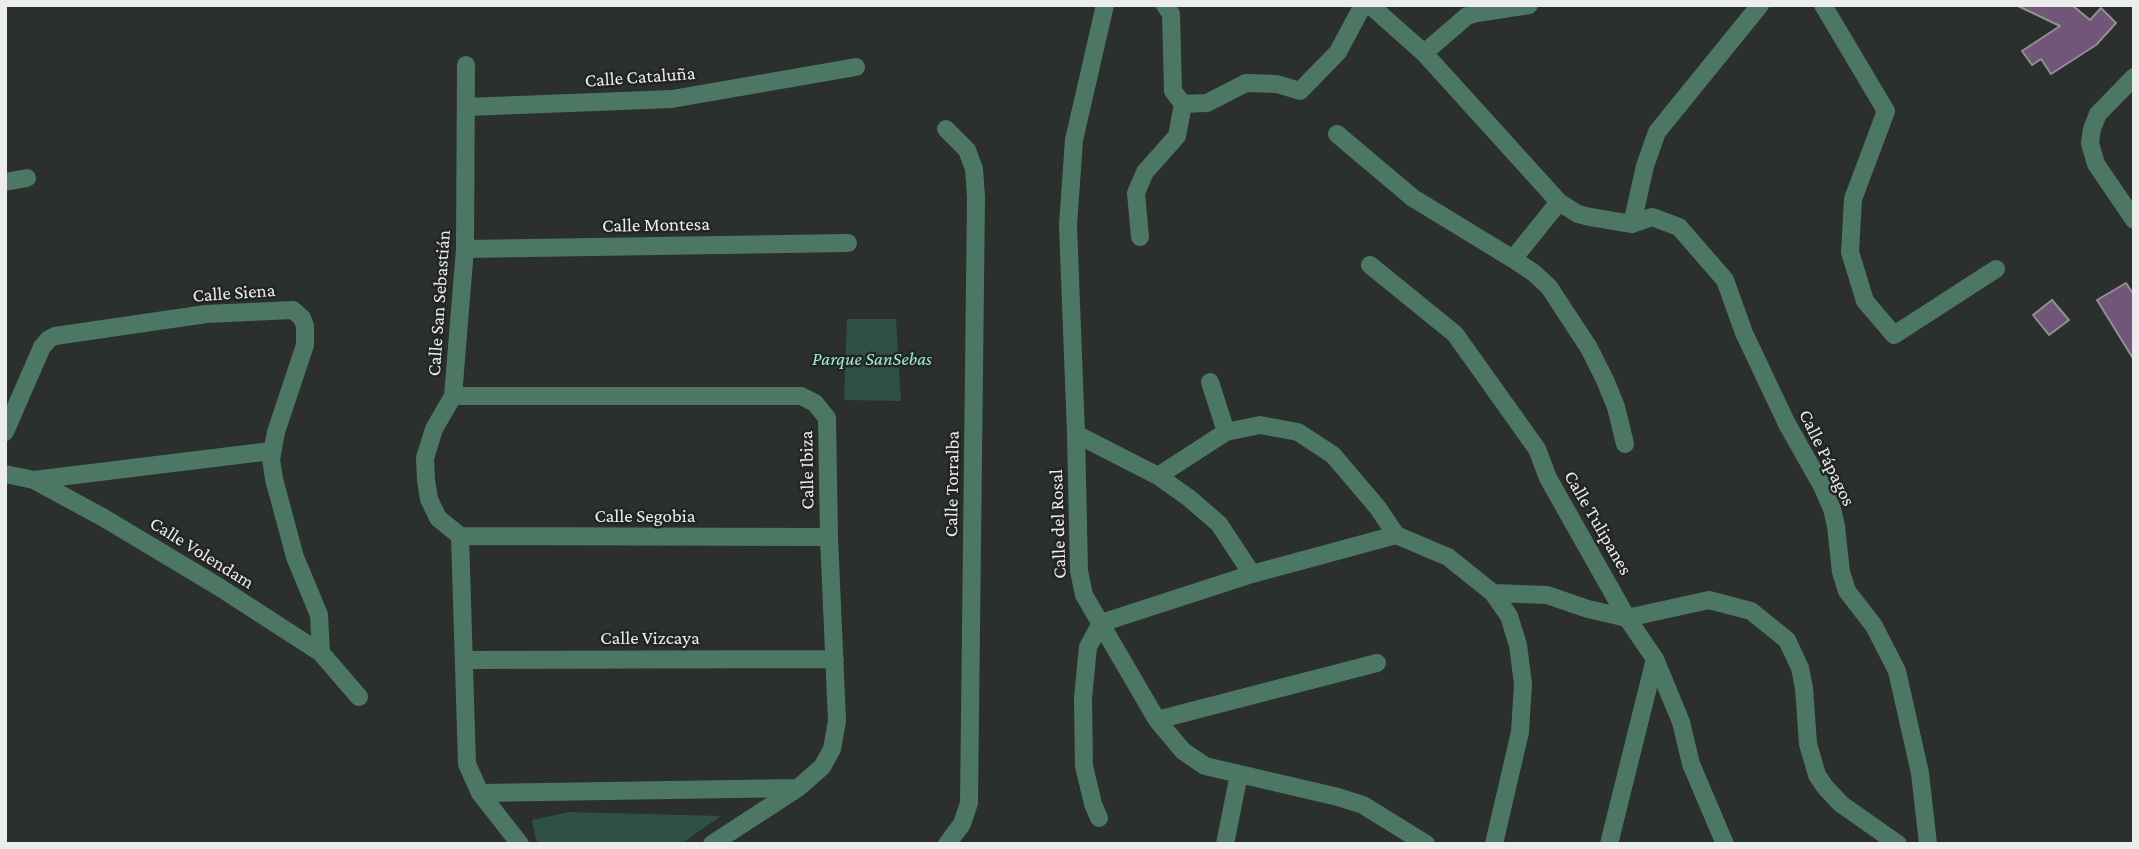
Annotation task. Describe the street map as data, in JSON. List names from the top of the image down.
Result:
{
  "streets": {
    "street": [
      "Calle Cataluña",
      "Calle Montesa",
      "Calle Siena",
      "Calle San Sebastián",
      "Calle Pápagos",
      "Calle Ibiza",
      "Calle Torralba",
      "Calle Segobia",
      "Calle Tulipanes",
      "Calle del Rosal",
      "Calle Volendam",
      "Calle Vizcaya"
    ]
  },
  "crossings": [
    ["Calle Cataluña", "Calle San Sebastián"],
    ["Calle Montesa", "Calle San Sebastián"],
    ["Calle Siena", "Calle Volendam"],
    ["Calle San Sebastián", "Calle Ibiza"],
    ["Calle San Sebastián", "Calle Segobia"],
    ["Calle Ibiza", "Calle Segobia"],
    ["Calle Ibiza", "Calle Vizcaya"]
  ],
  "parks": ["Parque SanSebas"]
}
